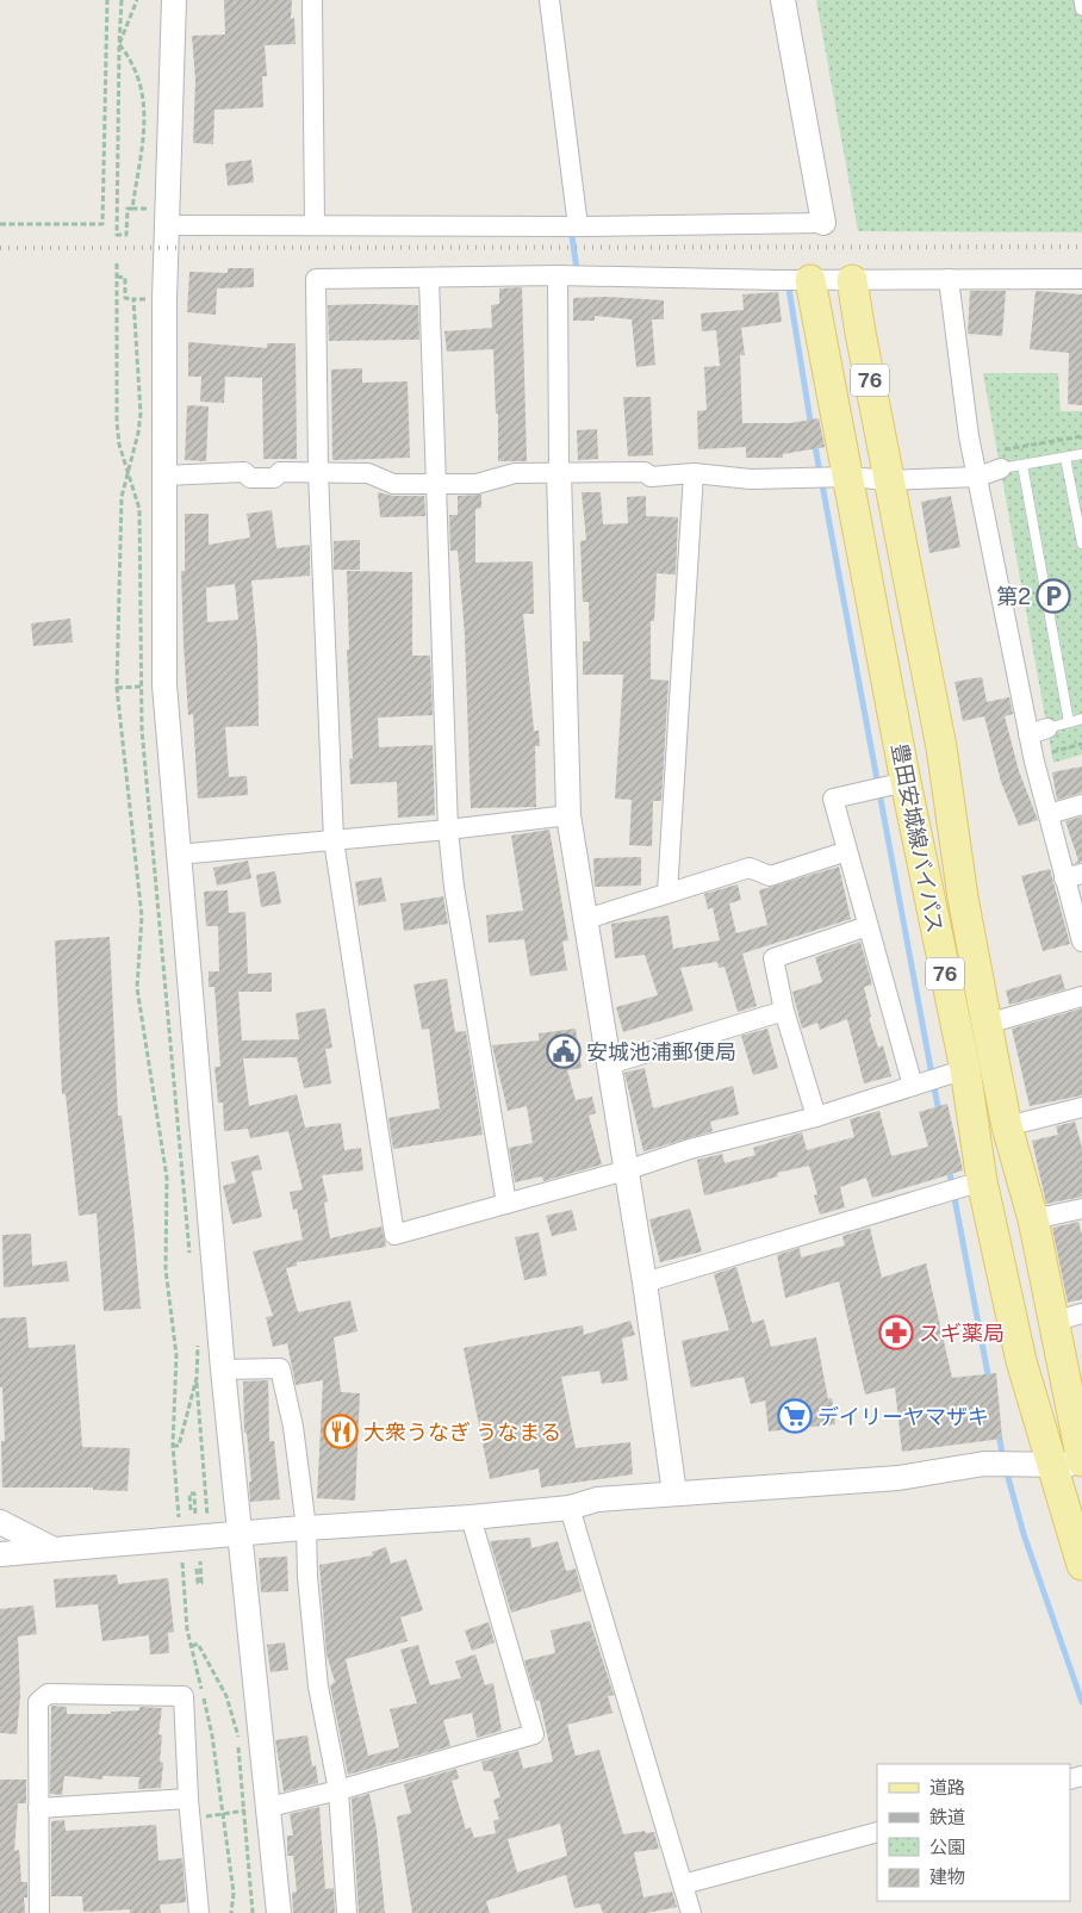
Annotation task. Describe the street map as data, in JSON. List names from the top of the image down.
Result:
{
  "streets": {
    "main road": ["76", "豊田安城線バイパス"]
  },
  "places": {
    "parking": ["第2"],
    "public building": ["安城池浦郵便局"],
    "pharmacy": ["スギ薬局"],
    "supermarket": ["デイリーヤマザキ"],
    "restaurant": ["大衆うなぎ うなまる"]
  },
  "legend": [
    "道路",
    "鉄道",
    "公園",
    "建物"
  ]
}
